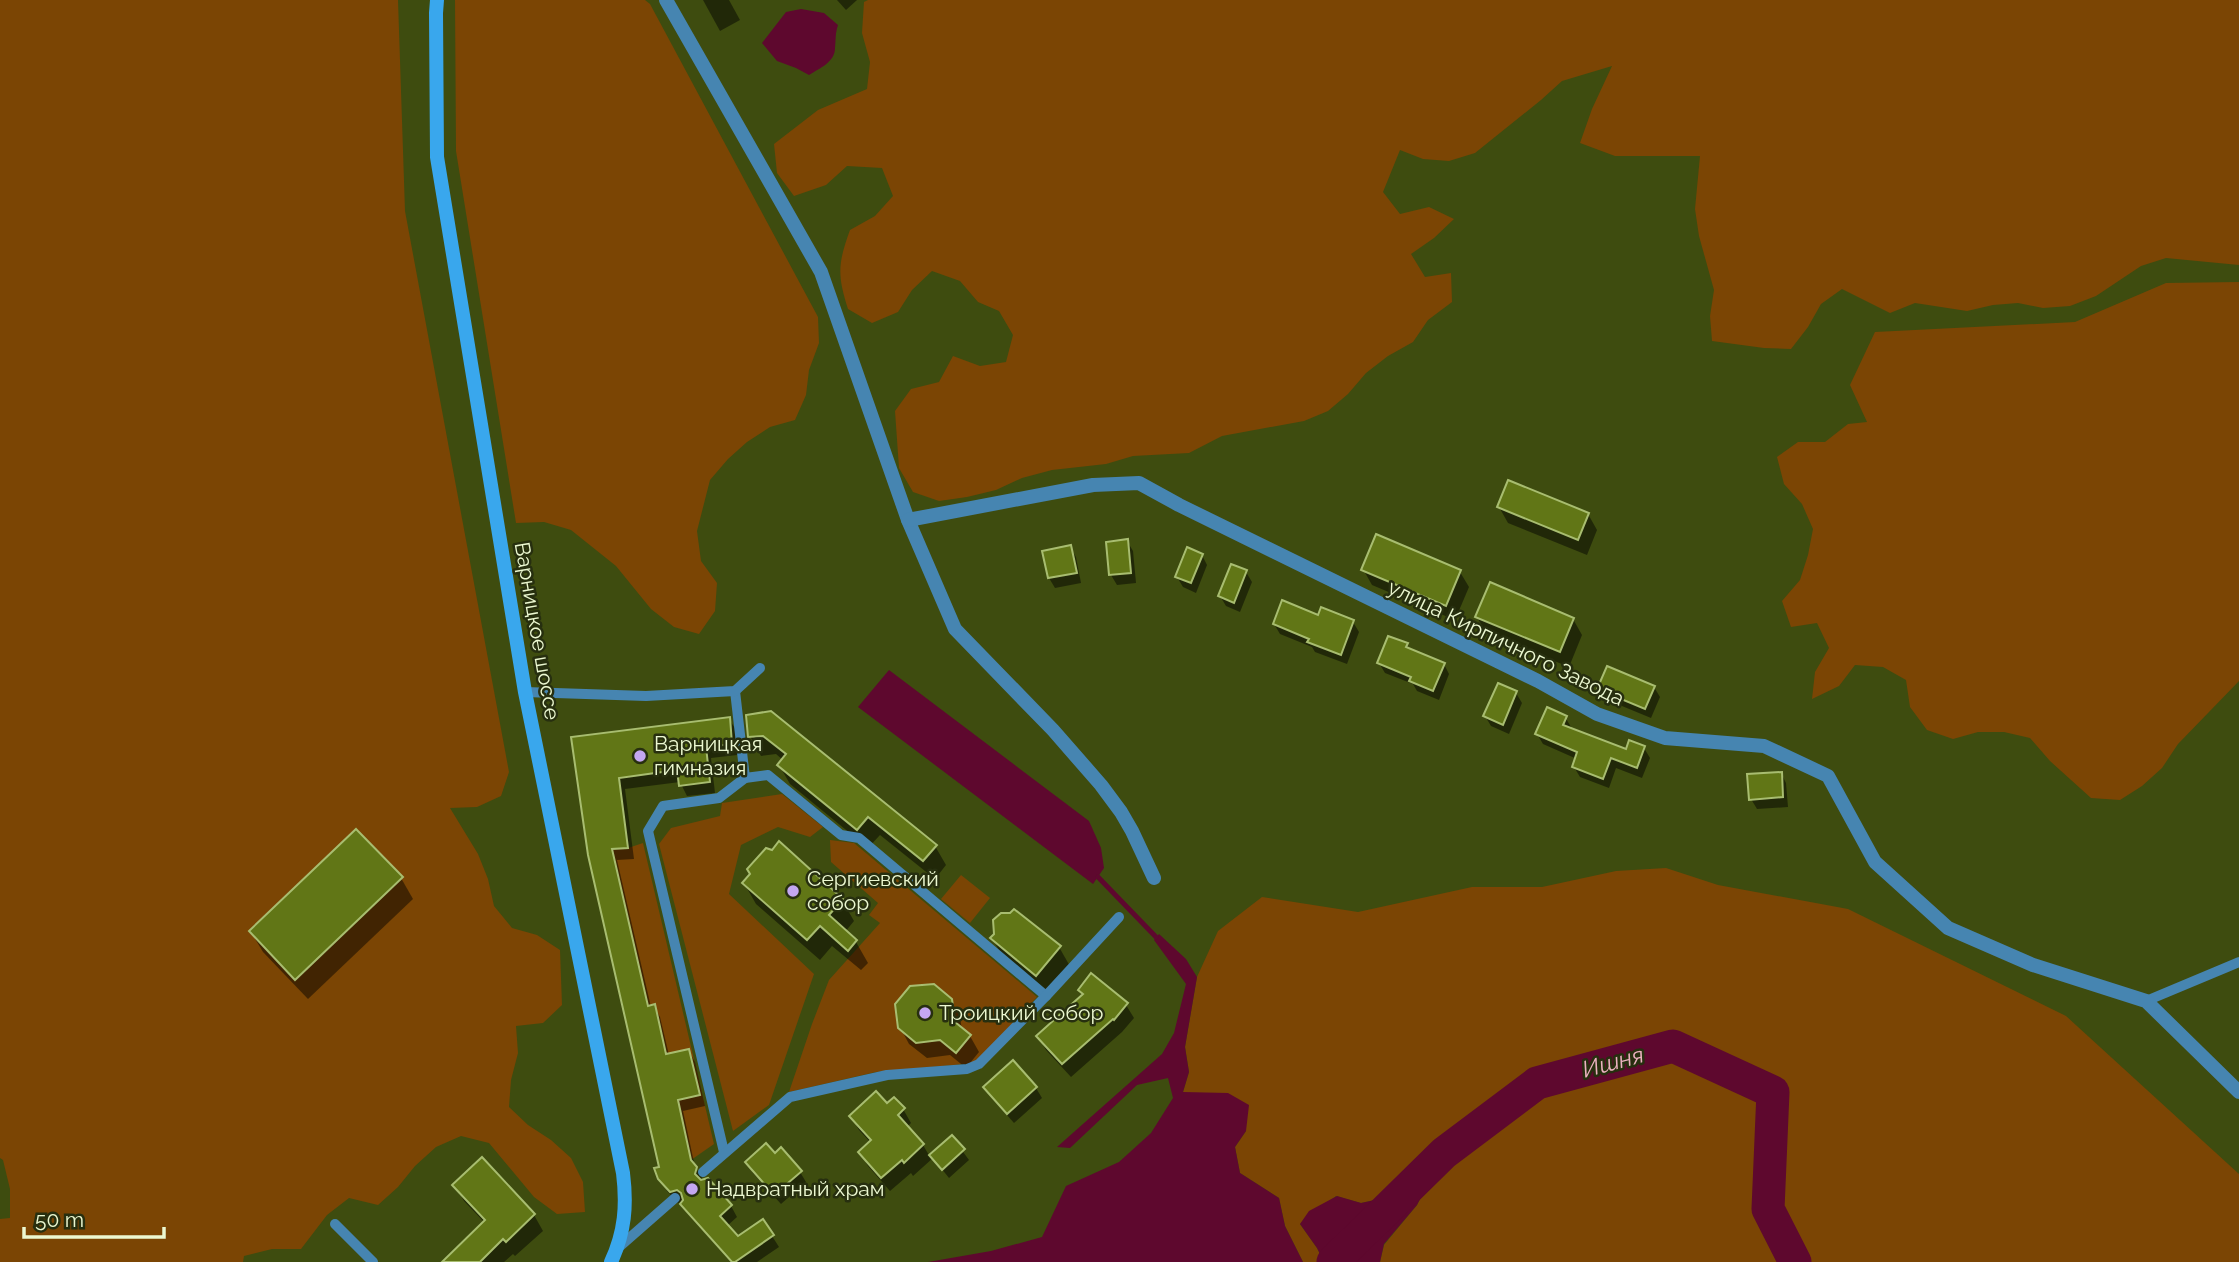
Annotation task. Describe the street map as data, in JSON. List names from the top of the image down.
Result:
{
  "streets": {
    "street": ["Варницкое шоссе", "улица Кирпичного Завода"]
  },
  "water": ["Ишня"],
  "places": [
    "Варницкая гимназия",
    "Сергиевский собор",
    "Троицкий собор",
    "Надвратный храм"
  ],
  "scale_bar": "50 m"
}
